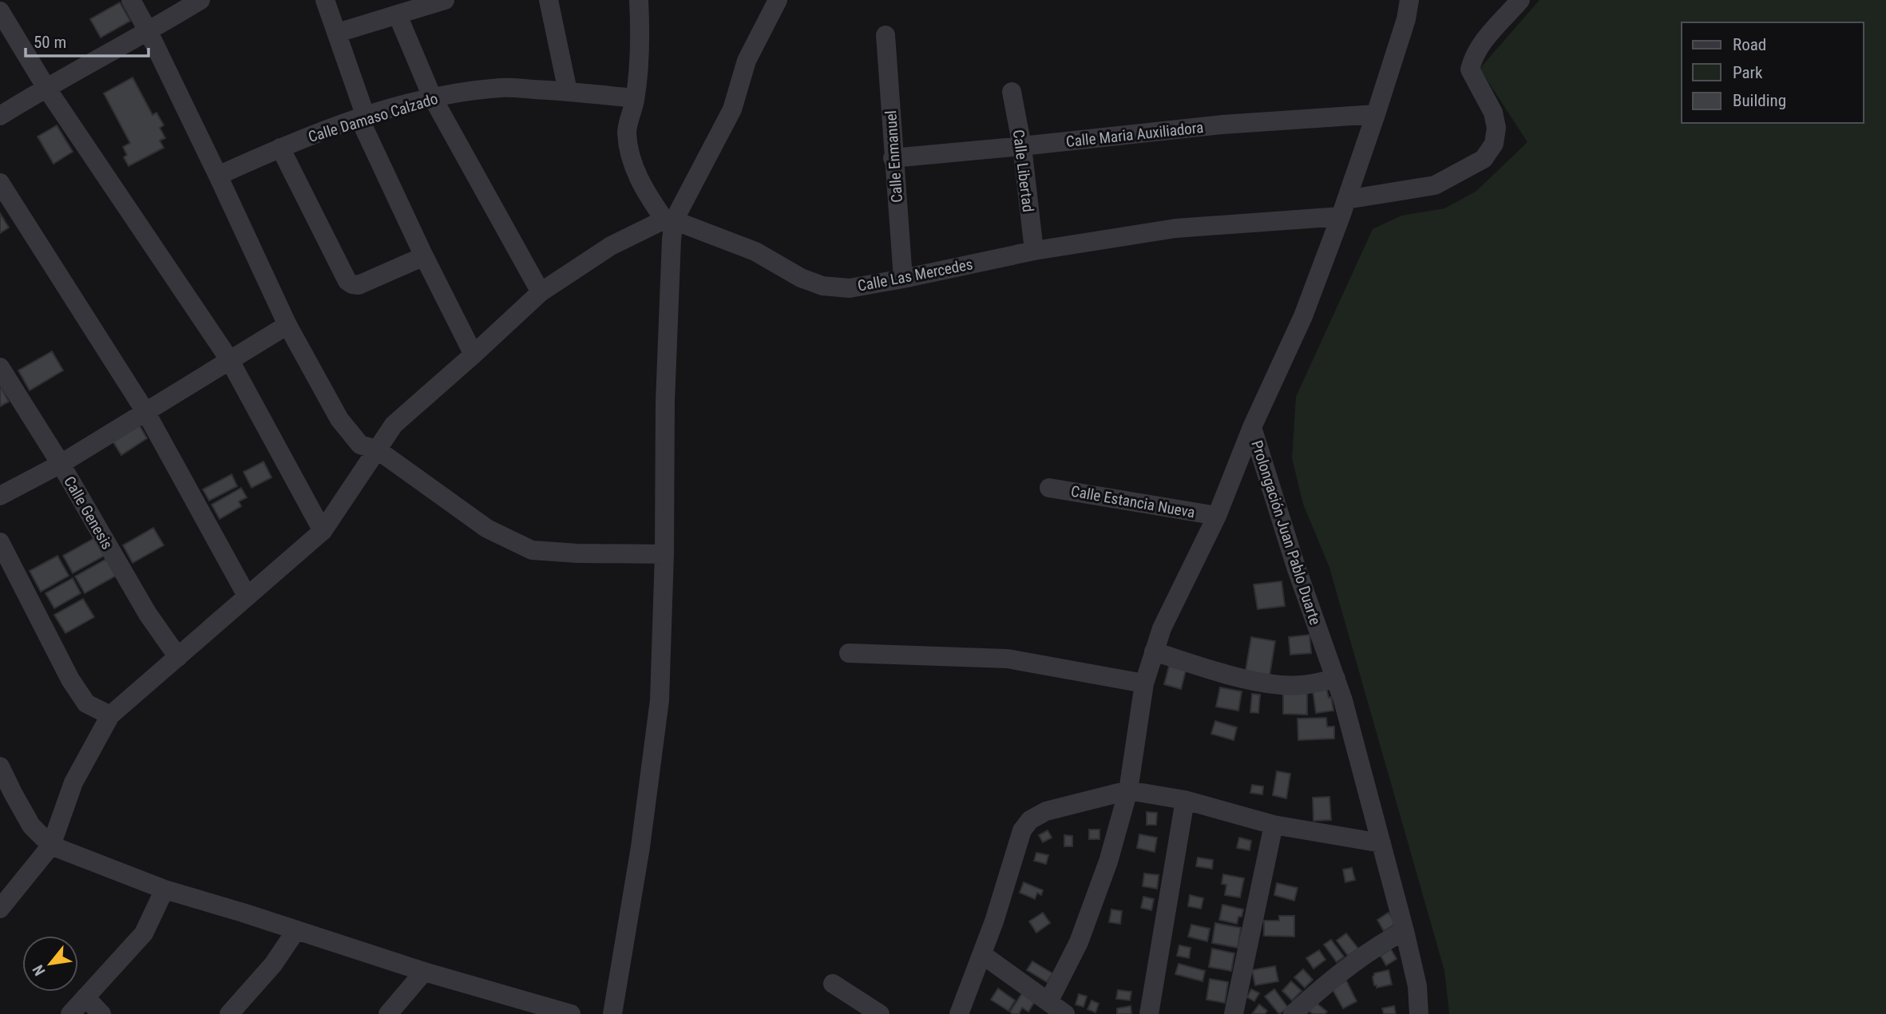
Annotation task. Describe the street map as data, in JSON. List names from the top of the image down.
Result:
{
  "streets": {
    "street": [
      "Calle Damaso Calzado",
      "Calle Maria Auxiliadora",
      "Calle Enmanuel",
      "Calle Libertad",
      "Calle Las Mercedes",
      "Calle Estancia Nueva",
      "Calle Genesis",
      "Prolongación Juan Pablo Duarte"
    ]
  },
  "crossings": [
    ["Calle Maria Auxiliadora", "Calle Enmanuel"],
    ["Calle Maria Auxiliadora", "Calle Libertad"],
    ["Calle Maria Auxiliadora", "Prolongación Juan Pablo Duarte"],
    ["Calle Enmanuel", "Calle Las Mercedes"],
    ["Calle Libertad", "Calle Las Mercedes"],
    ["Calle Las Mercedes", "Prolongación Juan Pablo Duarte"]
  ],
  "legend": ["Road", "Park", "Building"],
  "scale_bar": "50 m",
  "north": "bottom left"
}
